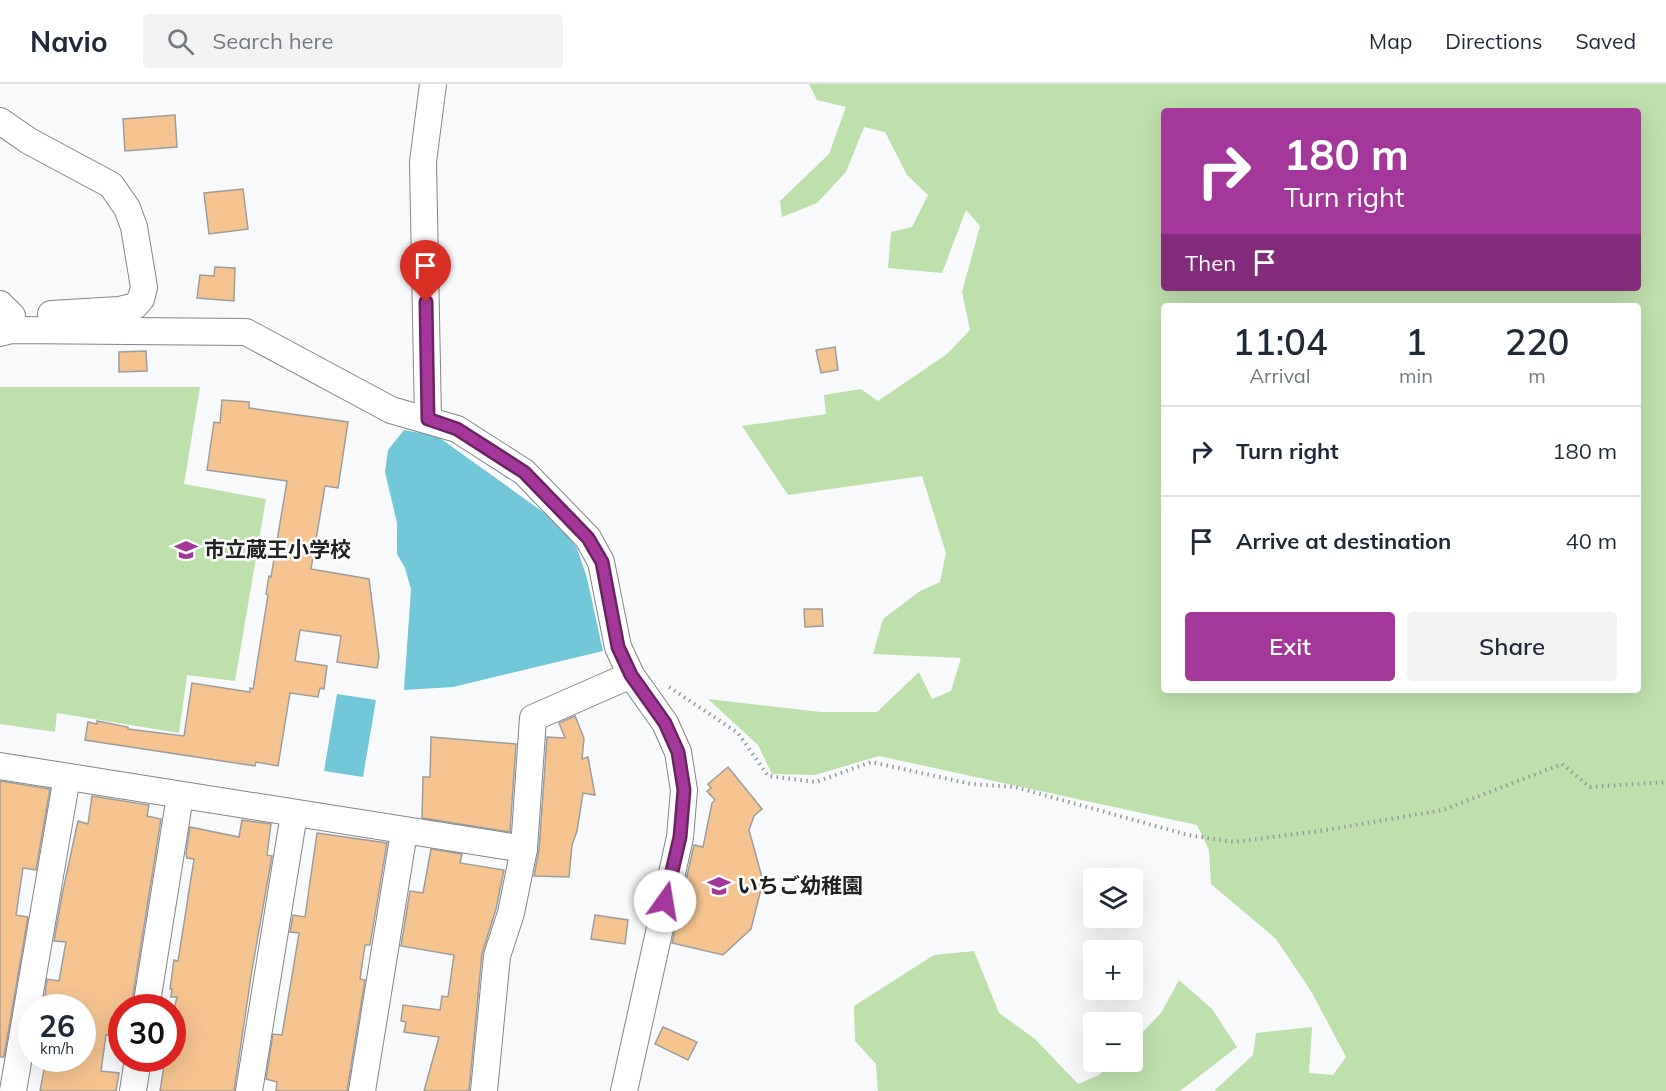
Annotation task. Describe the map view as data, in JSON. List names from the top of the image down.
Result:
{
  "places": {
    "school or university": ["市立蔵王小学校", "いちご幼稚園"]
  },
  "page": {
    "header": "Navio",
    "search": "Search here",
    "nav": ["Map", "Directions", "Saved"],
    "turn": ["180 m", "Turn right"],
    "then": "Then",
    "eta": [
      "11:04",
      "Arrival",
      "1",
      "min",
      "220",
      "m"
    ],
    "list": [
      {
        "name": "Turn right",
        "value": "180 m"
      },
      {
        "name": "Arrive at destination",
        "value": "40 m"
      }
    ],
    "buttons": ["Exit", "Share"],
    "map_buttons": ["+", "−"],
    "speed": "26 km/h",
    "limit": "30"
  }
}
